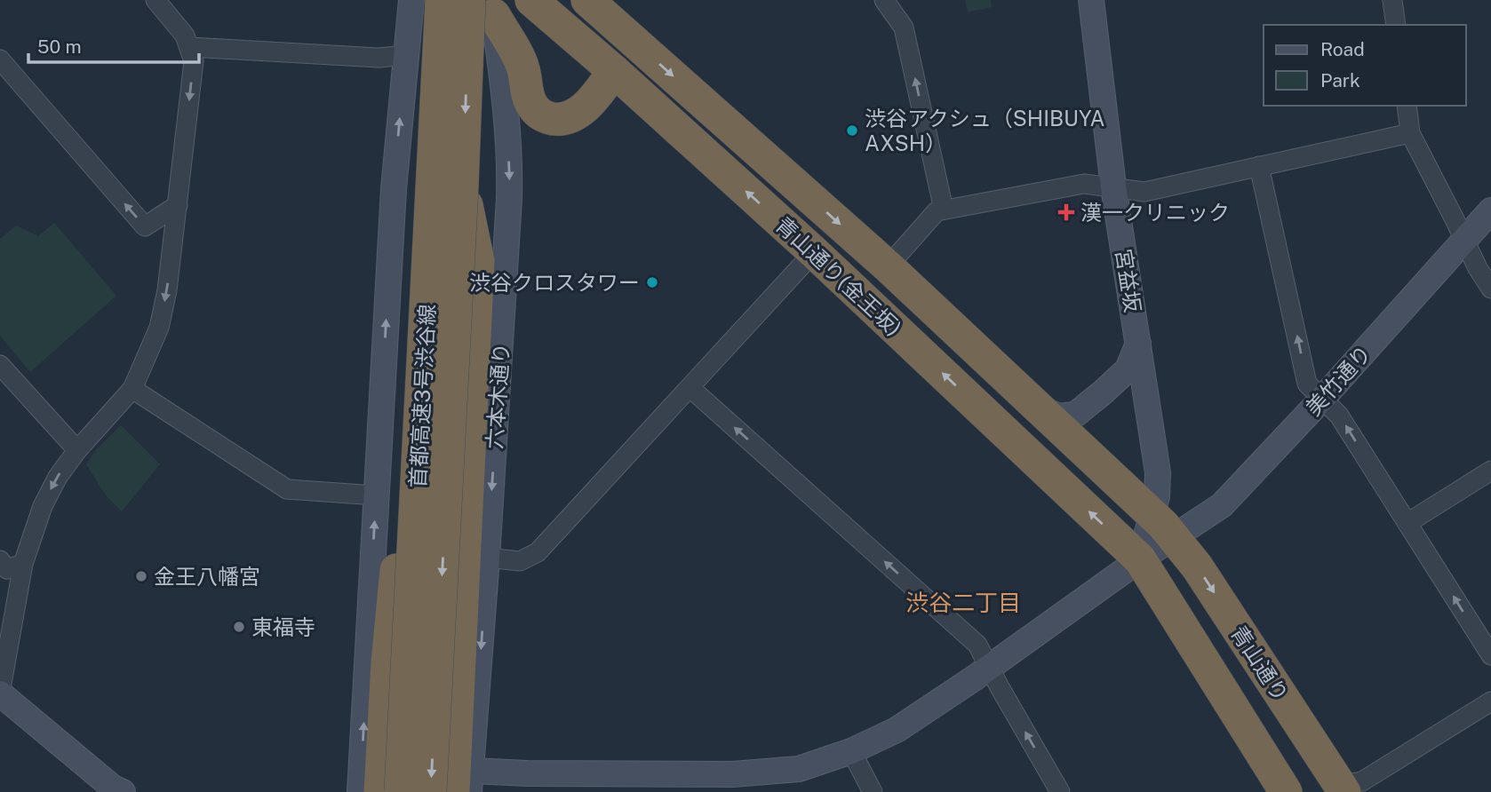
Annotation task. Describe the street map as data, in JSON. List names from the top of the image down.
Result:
{
  "streets": {
    "highway": ["青山通り(金王坂)", "首都高速3号渋谷線", "青山通り"],
    "street": ["宮益坂", "美竹通り", "六本木通り"]
  },
  "crossings": [
    ["青山通り(金王坂)", "宮益坂"],
    ["青山通り(金王坂)", "美竹通り"],
    ["青山通り(金王坂)", "青山通り"],
    ["宮益坂", "美竹通り"],
    ["宮益坂", "青山通り"],
    ["美竹通り", "六本木通り"],
    ["美竹通り", "青山通り"],
    ["首都高速3号渋谷線", "六本木通り"]
  ],
  "one_way": ["青山通り"],
  "districts": ["渋谷二丁目"],
  "places": {
    "other": [
      "渋谷アクシュ（SHIBUYA AXSH）",
      "渋谷クロスタワー",
      "金王八幡宮",
      "東福寺"
    ],
    "health": ["漢一クリニック"]
  },
  "legend": ["Road", "Park"],
  "scale_bar": "50 m"
}
